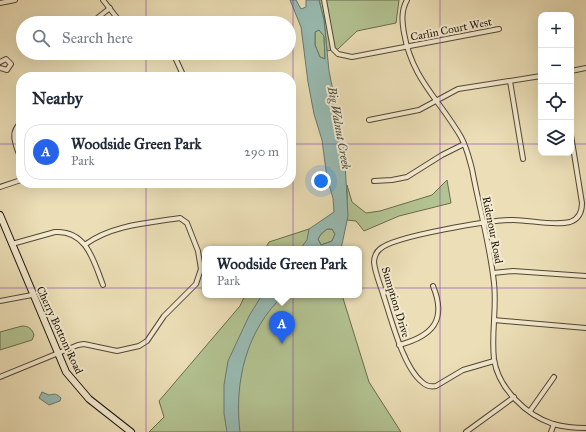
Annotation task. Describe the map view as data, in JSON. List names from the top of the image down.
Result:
{
  "streets": {
    "main road": ["Cherry Bottom Road"],
    "street": ["Carlin Court West", "Ridenour Road", "Sumption Drive"]
  },
  "crossings": [
    ["Carlin Court West", "Ridenour Road"],
    ["Ridenour Road", "Sumption Drive"]
  ],
  "water": ["Big Walnut Creek"],
  "page": {
    "map_buttons": ["+", "−"],
    "search": "Search here",
    "heading": "Nearby",
    "list": [
      {
        "mark": "A",
        "name": "Woodside Green Park",
        "note": "Park",
        "value": "290 m"
      }
    ],
    "popup": ["Woodside Green Park", "Park"],
    "pins": "A"
  }
}
